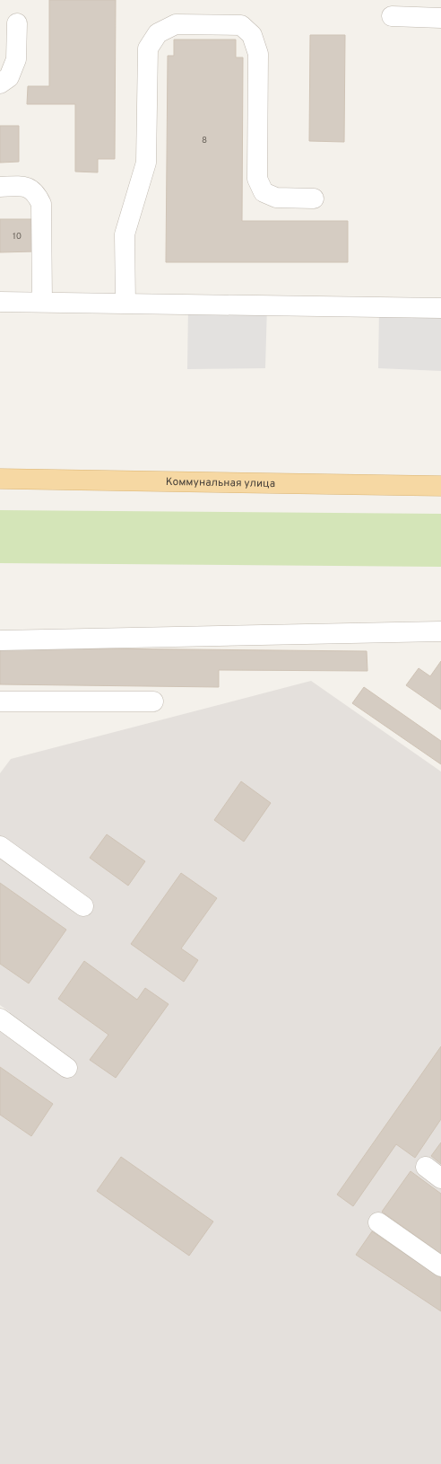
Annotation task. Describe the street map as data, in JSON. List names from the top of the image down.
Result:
{
  "streets": {
    "main road": ["Коммунальная улица"]
  },
  "house_numbers": ["8", "10"]
}
